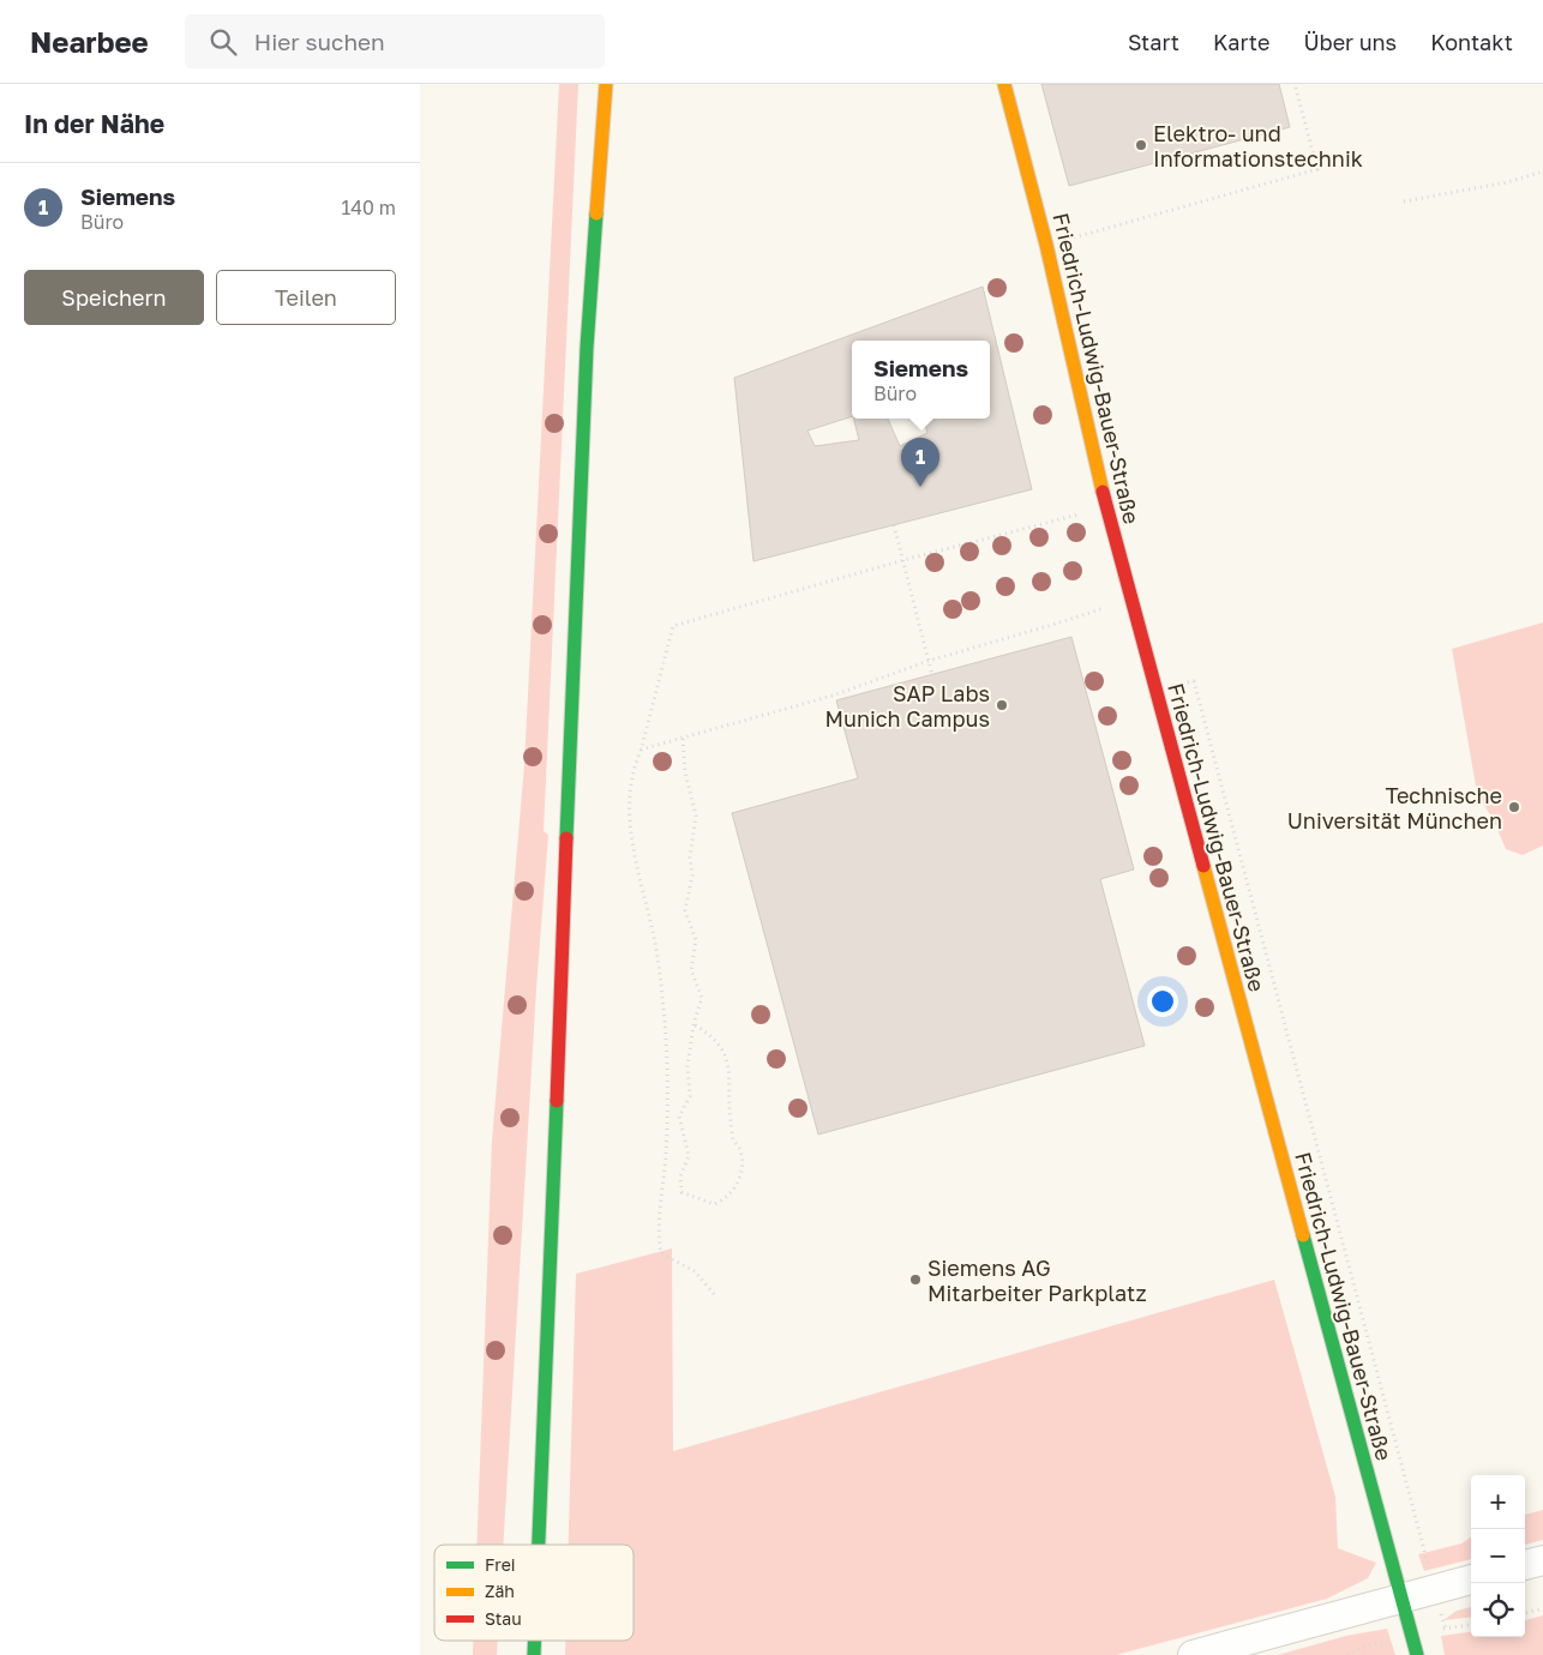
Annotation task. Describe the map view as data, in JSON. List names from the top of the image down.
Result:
{
  "streets": {
    "street": ["Friedrich-Ludwig-Bauer-Straße"]
  },
  "places": [
    "Elektro- und Informationstechnik",
    "SAP Labs Munich Campus",
    "Technische Universität München",
    "Siemens AG Mitarbeiter Parkplatz"
  ],
  "legend": ["Frei", "Zäh", "Stau"],
  "page": {
    "header": "Nearbee",
    "search": "Hier suchen",
    "nav": [
      "Start",
      "Karte",
      "Über uns",
      "Kontakt"
    ],
    "heading": "In der Nähe",
    "list": [
      {
        "mark": "1",
        "name": "Siemens",
        "note": "Büro",
        "value": "140 m"
      }
    ],
    "buttons": ["Speichern", "Teilen"],
    "popup": ["Siemens", "Büro"],
    "pins": "1",
    "map_buttons": ["+", "−"]
  }
}
